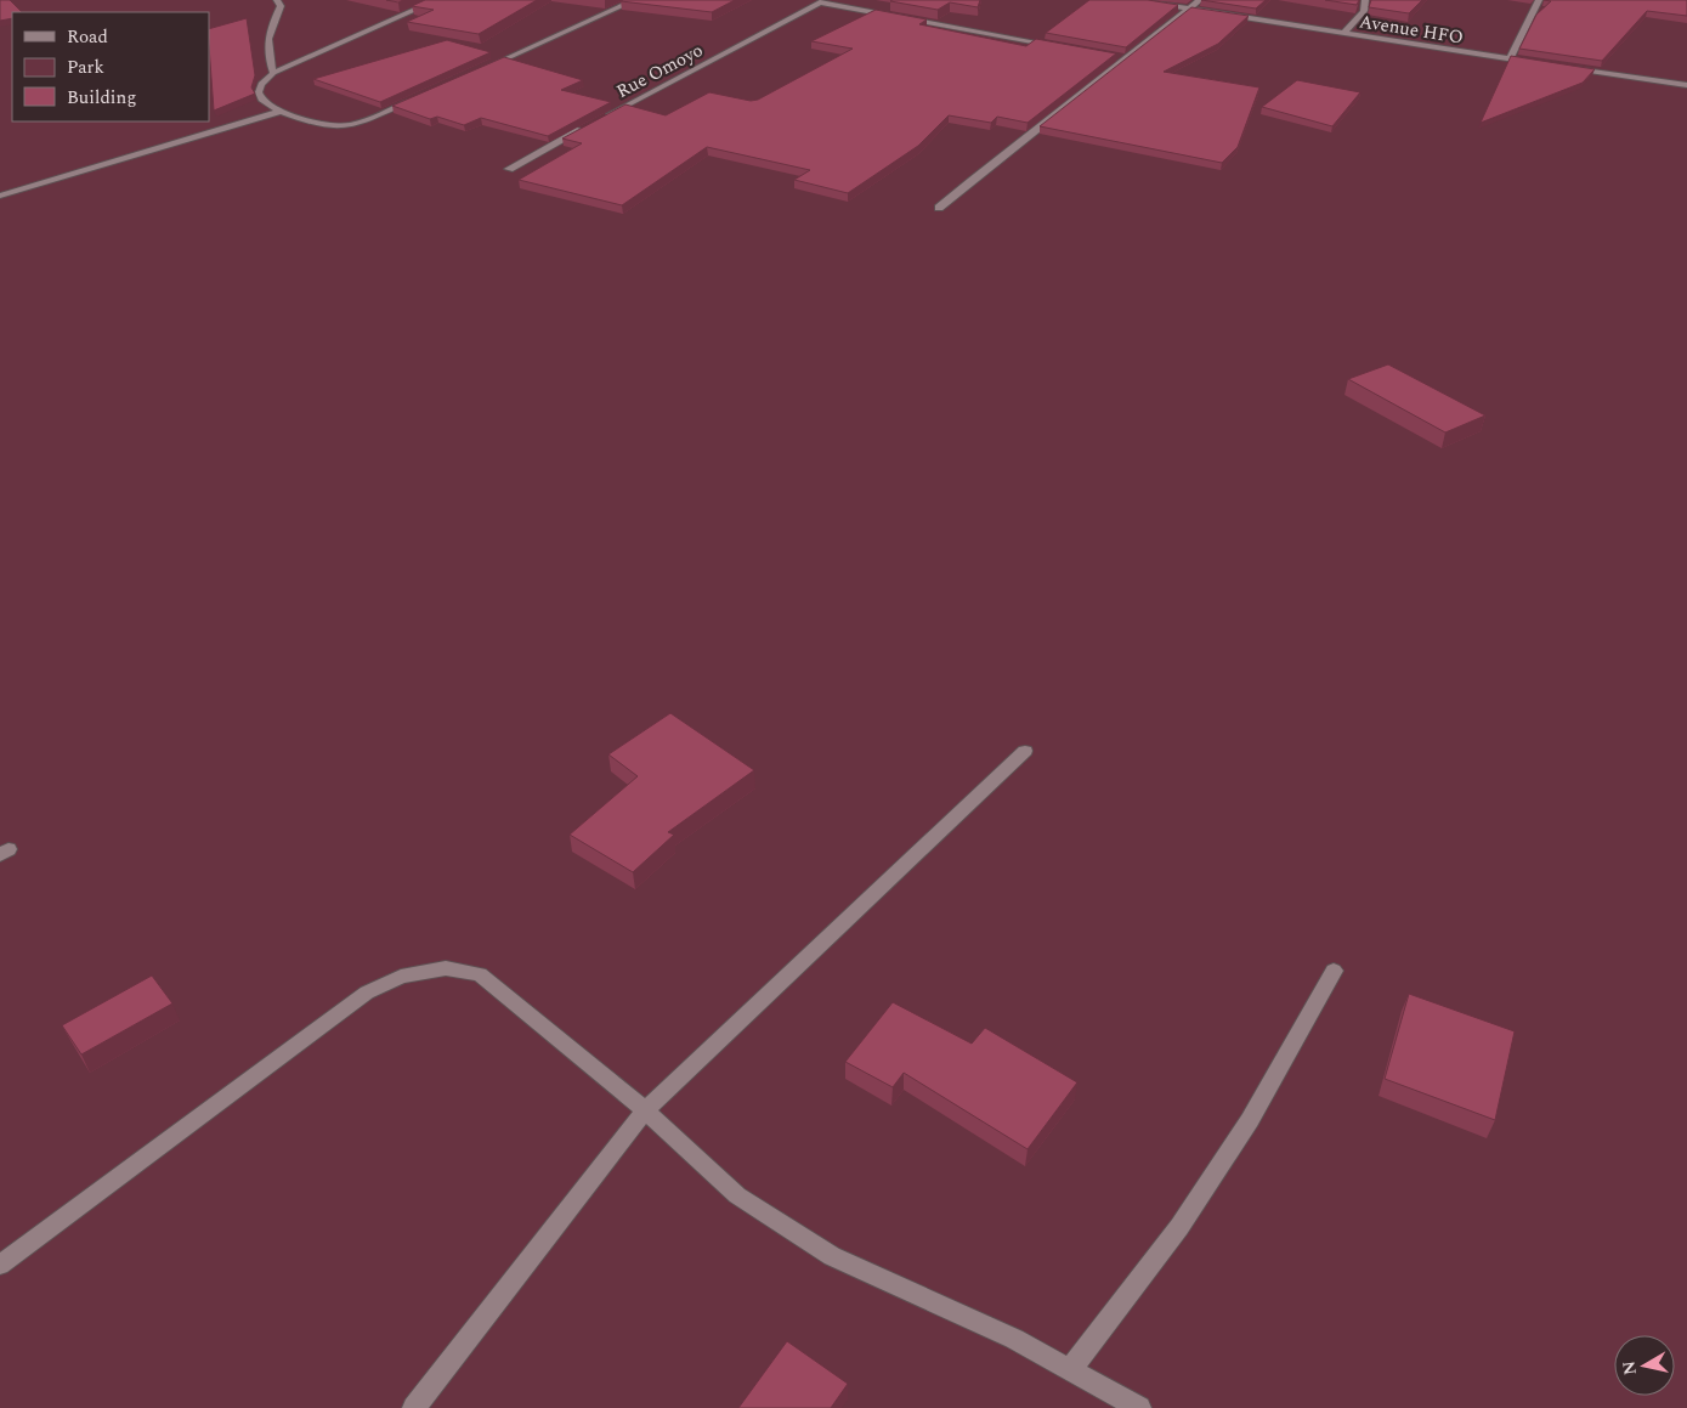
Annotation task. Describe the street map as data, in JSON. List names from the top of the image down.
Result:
{
  "streets": {
    "street": ["Avenue HFO", "Rue Omoyo"]
  },
  "legend": ["Road", "Park", "Building"],
  "north": "left"
}
